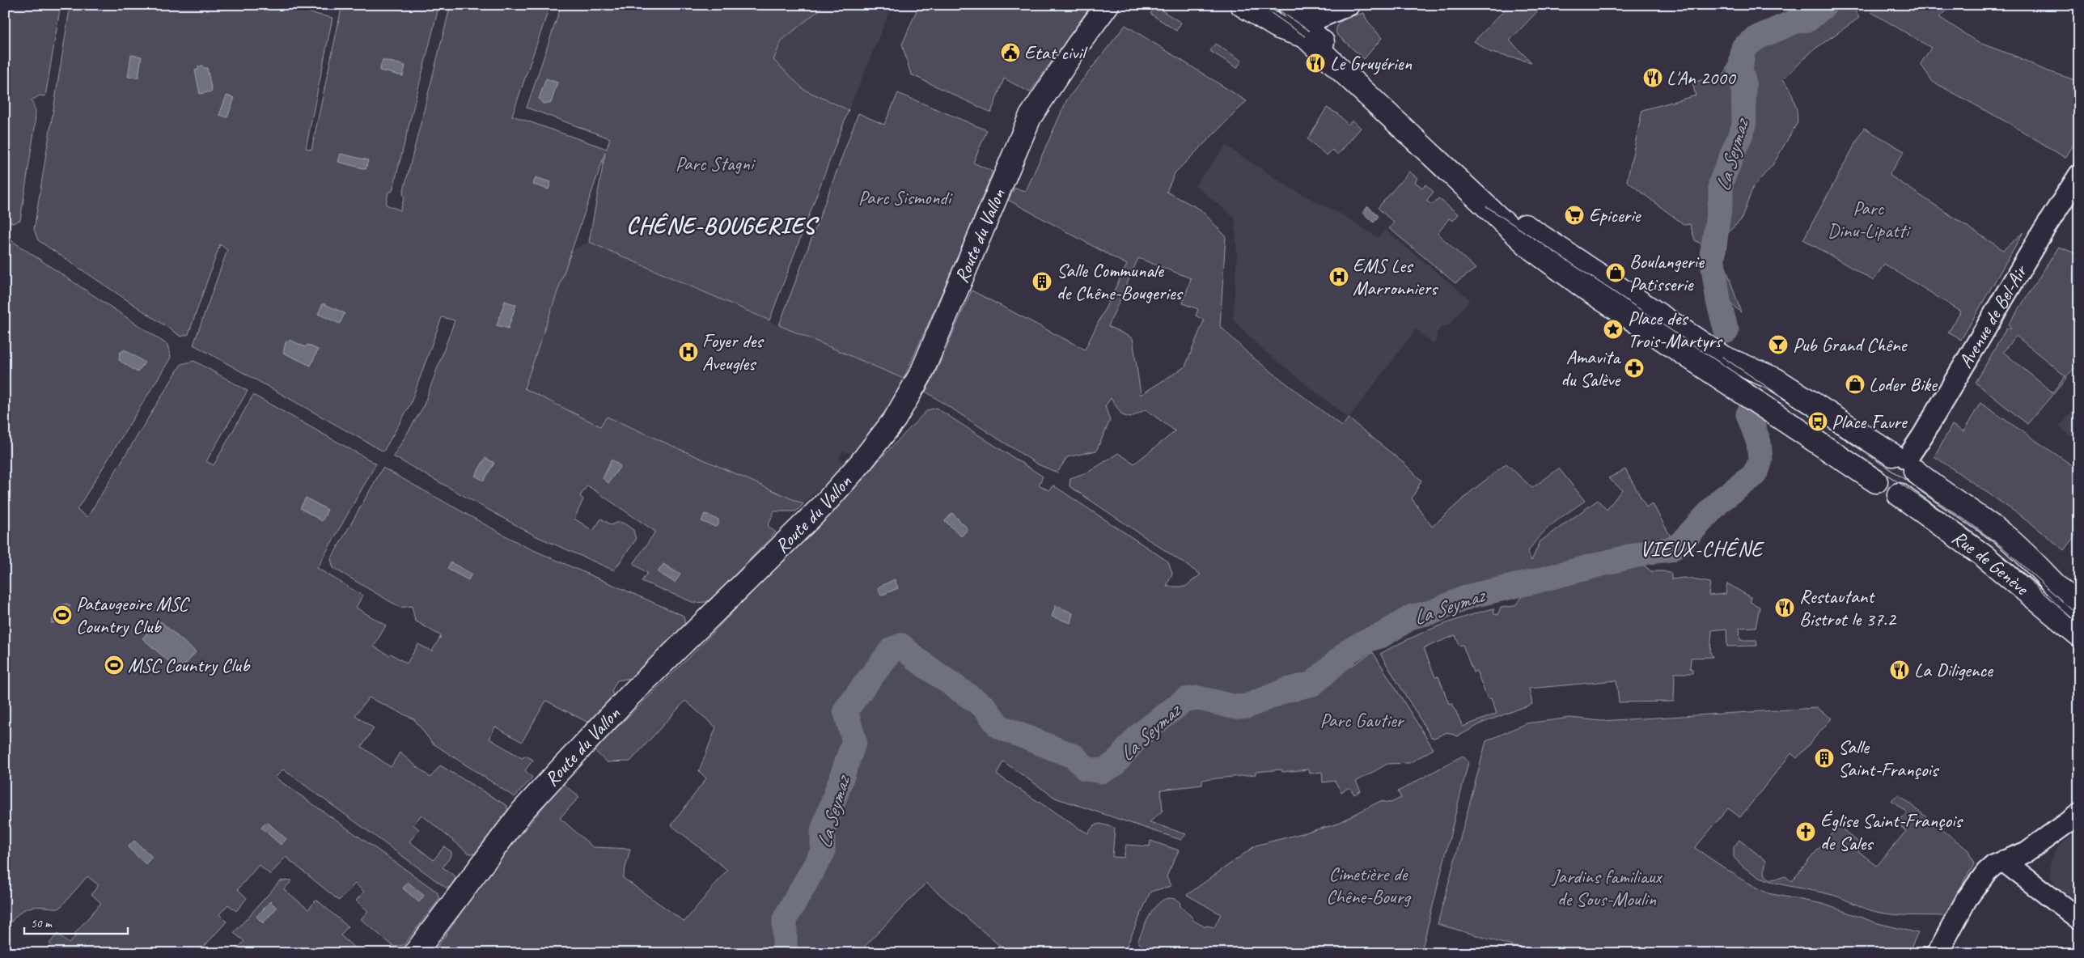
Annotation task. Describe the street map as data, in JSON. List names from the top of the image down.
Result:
{
  "streets": {
    "main road": ["Route du Vallon", "Rue de Genève"],
    "street": ["Avenue de Bel-Air"]
  },
  "crossings": [
    ["Avenue de Bel-Air", "Rue de Genève"]
  ],
  "districts": ["CHÊNE-BOUGERIES", "VIEUX-CHÊNE"],
  "water": ["La Seymaz"],
  "parks": [
    "Parc Stagni",
    "Parc Sismondi",
    "Parc Dinu-Lipatti",
    "Parc Gautier",
    "Cimetière de Chêne-Bourg",
    "Jardins familiaux de Sous-Moulin"
  ],
  "places": {
    "public building": ["Etat civil"],
    "restaurant": [
      "Le Gruyérien",
      "L'An 2000",
      "Restautant Bistrot le 37.2",
      "La Diligence"
    ],
    "supermarket": ["Epicerie"],
    "shop": ["Boulangerie Patisserie", "Loder Bike"],
    "hospital": ["EMS Les Marronniers", "Foyer des Aveugles"],
    "building": ["Salle Communale de Chêne-Bougeries", "Salle Saint-François"],
    "place": ["Place des Trois-Martyrs"],
    "bar": ["Pub Grand Chêne"],
    "pharmacy": ["Amavita du Salève"],
    "bus stop": ["Place Favre"],
    "sports": ["Pataugeoire MSC Country Club", "MSC Country Club"],
    "church": ["Église Saint-François de Sales"]
  },
  "scale_bar": "50 m"
}
